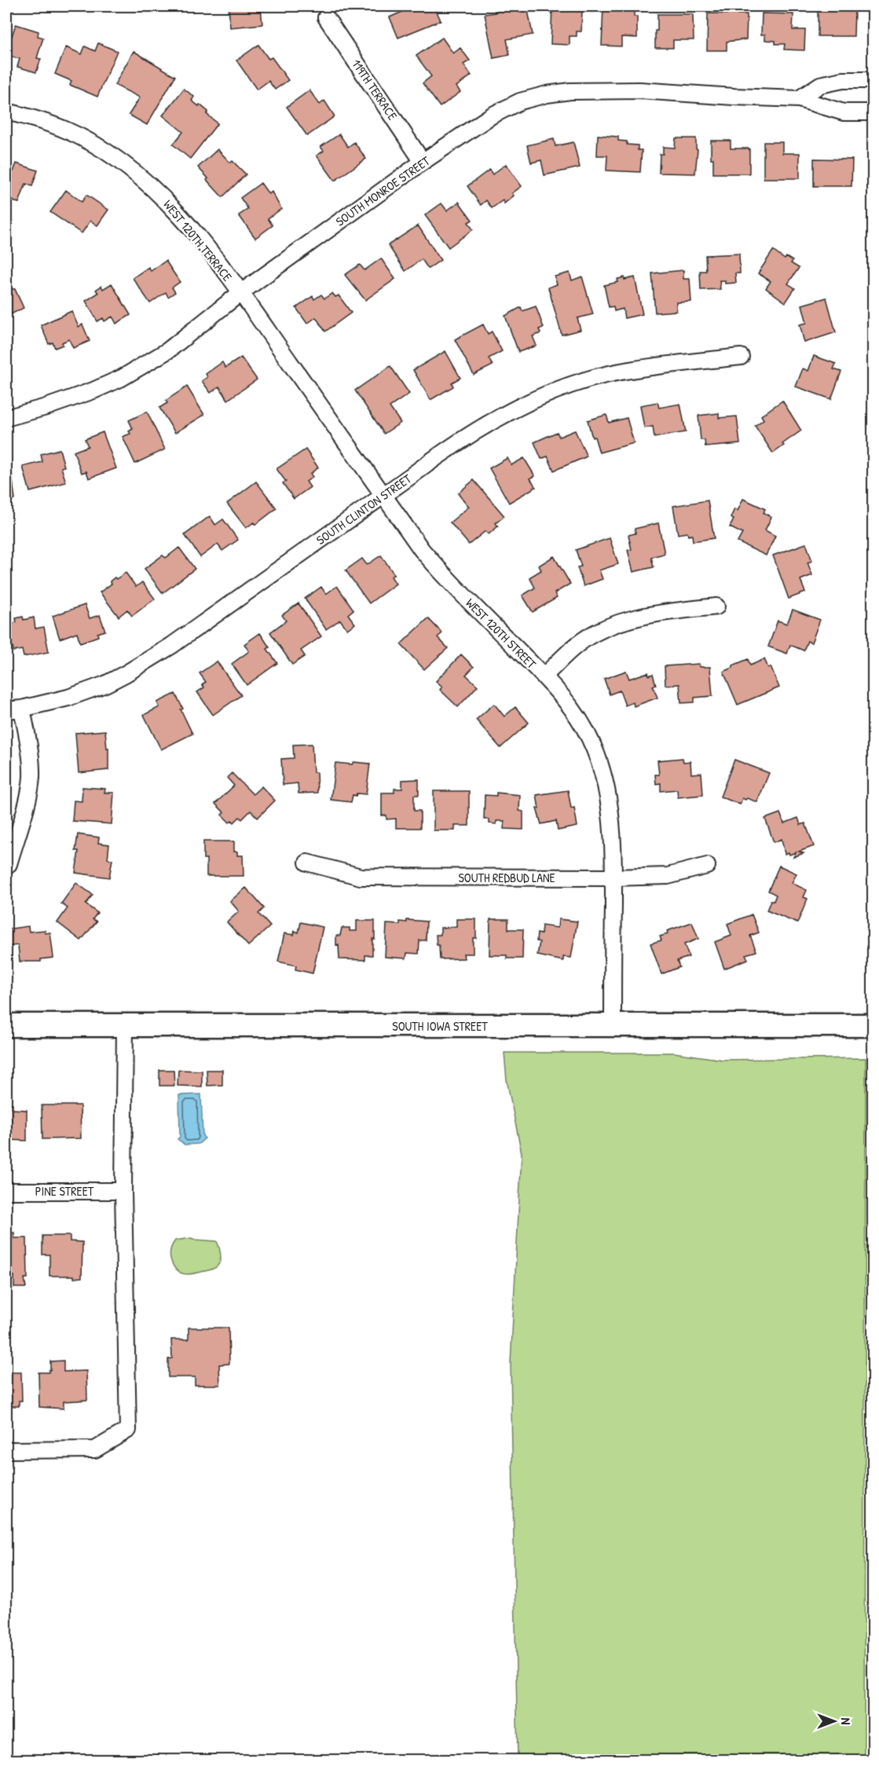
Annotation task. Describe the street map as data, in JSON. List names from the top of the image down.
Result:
{
  "streets": {
    "street": [
      "119TH TERRACE",
      "SOUTH MONROE STREET",
      "WEST 120TH TERRACE",
      "SOUTH CLINTON STREET",
      "WEST 120TH STREET",
      "SOUTH REDBUD LANE",
      "SOUTH IOWA STREET",
      "PINE STREET"
    ]
  },
  "crossings": [
    ["119TH TERRACE", "SOUTH MONROE STREET"],
    ["SOUTH MONROE STREET", "WEST 120TH TERRACE"],
    ["SOUTH MONROE STREET", "WEST 120TH STREET"],
    ["WEST 120TH TERRACE", "WEST 120TH STREET"],
    ["SOUTH CLINTON STREET", "WEST 120TH STREET"],
    ["WEST 120TH STREET", "SOUTH REDBUD LANE"],
    ["WEST 120TH STREET", "SOUTH IOWA STREET"]
  ],
  "north": "right"
}
